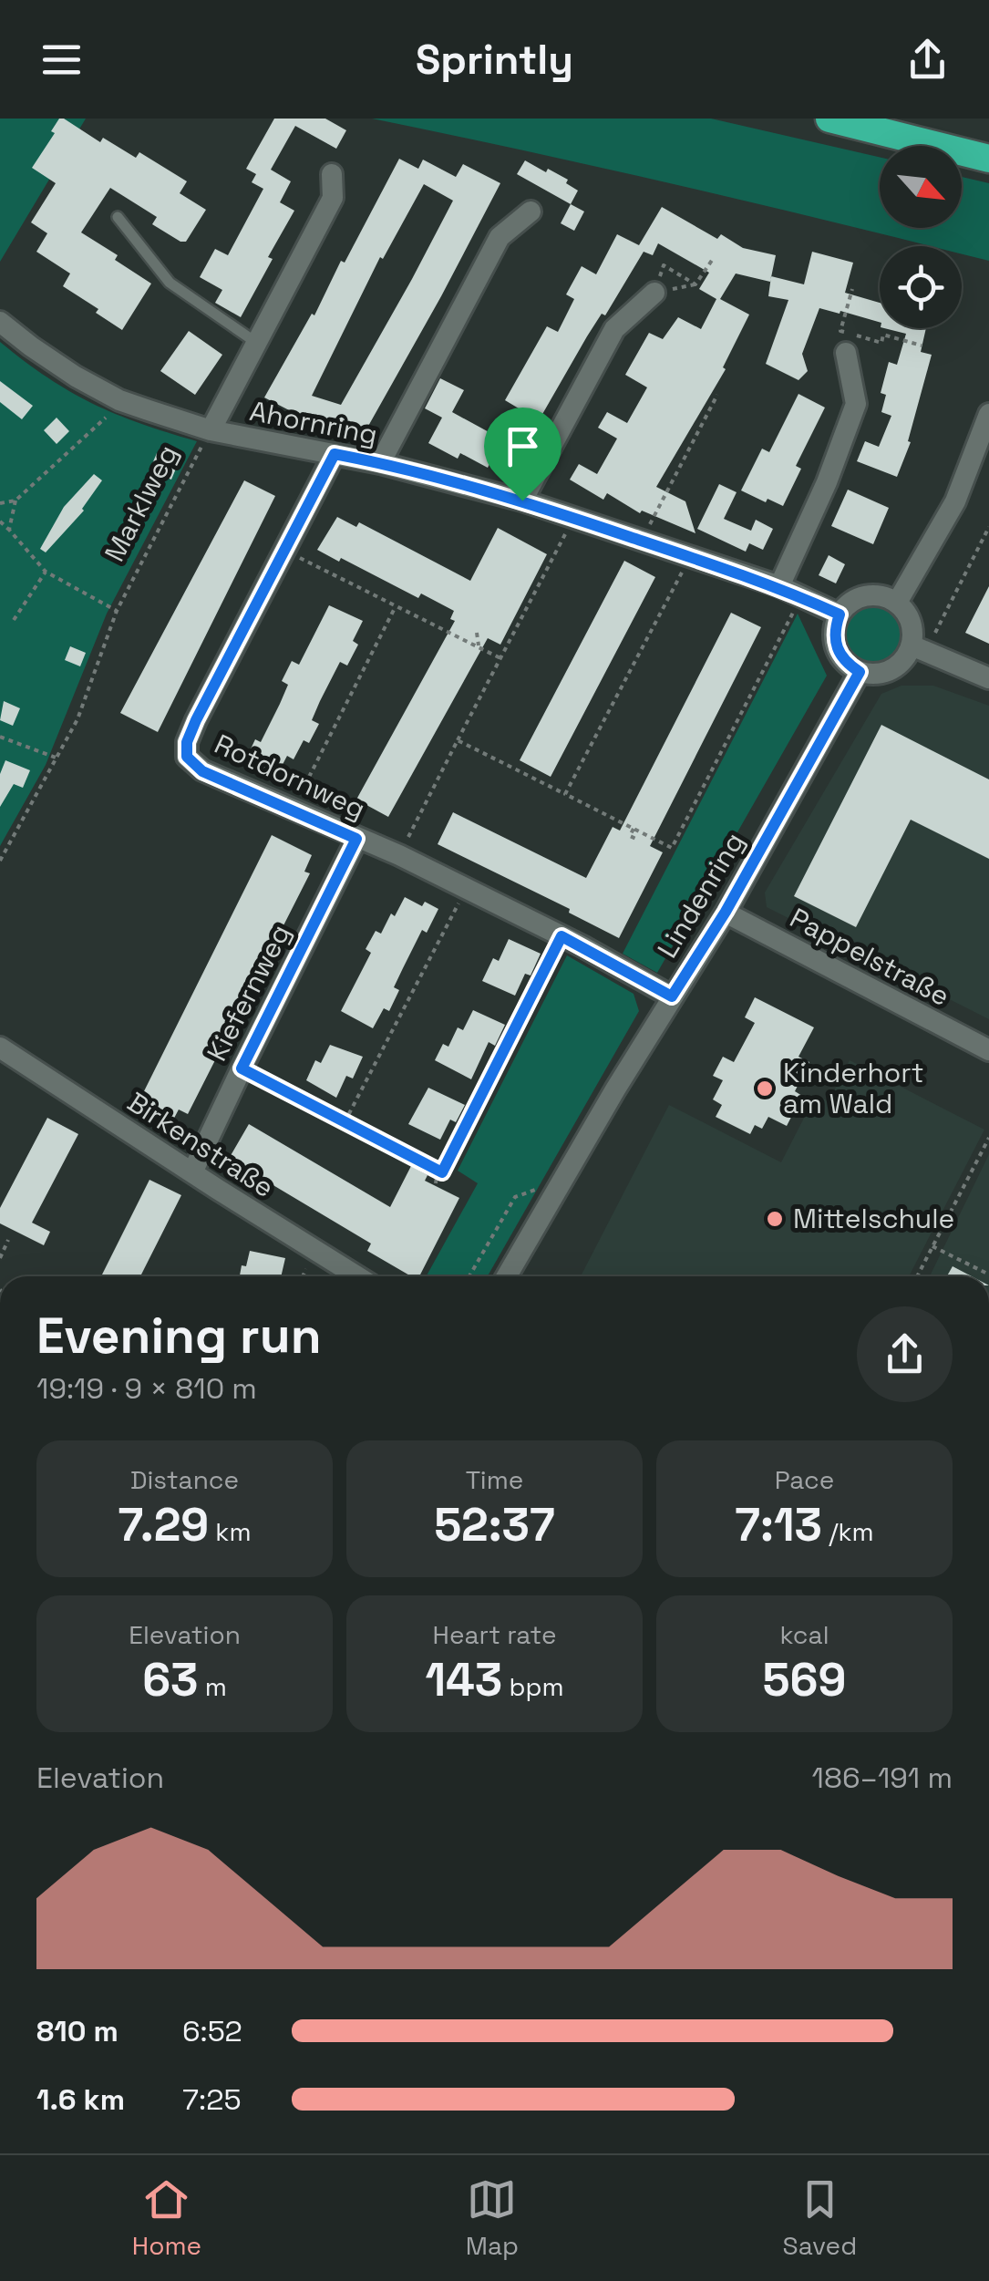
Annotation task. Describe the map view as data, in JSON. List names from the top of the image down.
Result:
{
  "streets": {
    "street": [
      "Ahornring",
      "Marklweg",
      "Rotdornweg",
      "Lindenring",
      "Pappelstraße",
      "Kiefernweg",
      "Birkenstraße"
    ]
  },
  "crossings": [
    ["Ahornring", "Marklweg"],
    ["Ahornring", "Rotdornweg"],
    ["Ahornring", "Lindenring"],
    ["Rotdornweg", "Lindenring"],
    ["Rotdornweg", "Kiefernweg"],
    ["Lindenring", "Pappelstraße"],
    ["Kiefernweg", "Birkenstraße"]
  ],
  "places": ["Kinderhort am Wald", "Mittelschule"],
  "north": "bottom right",
  "page": {
    "header": "Sprintly",
    "heading": ["Evening run", "19:19 · 9 × 810 m"],
    "stats": [
      ["Distance", "7.29 km"],
      ["Time", "52:37"],
      ["Pace", "7:13 /km"],
      ["Elevation", "63 m"],
      ["Heart rate", "143 bpm"],
      ["kcal", "569"]
    ],
    "chart": ["Elevation", "186–191 m"],
    "list": [
      {
        "name": "810 m",
        "note": "6:52"
      },
      {
        "name": "1.6 km",
        "note": "7:25"
      }
    ],
    "tabs": ["Home", "Map", "Saved"]
  }
}
